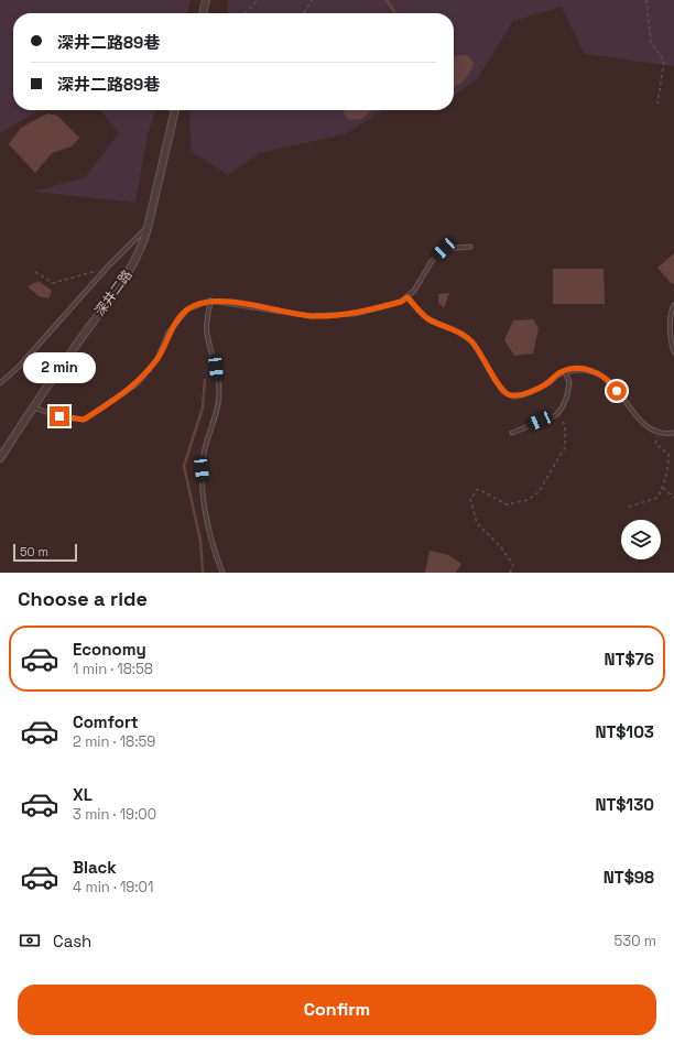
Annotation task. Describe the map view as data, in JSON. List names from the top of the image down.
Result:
{
  "streets": {
    "street": ["深井二路"]
  },
  "scale_bar": "50 m",
  "page": {
    "banner": ["深井二路89巷", "深井二路89巷"],
    "bubble": "2 min",
    "scale": "50 m",
    "heading": "Choose a ride",
    "list": [
      {
        "name": "Economy",
        "note": "1 min · 18:58",
        "value": "NT$76"
      },
      {
        "name": "Comfort",
        "note": "2 min · 18:59",
        "value": "NT$103"
      },
      {
        "name": "XL",
        "note": "3 min · 19:00",
        "value": "NT$130"
      },
      {
        "name": "Black",
        "note": "4 min · 19:01",
        "value": "NT$98"
      }
    ],
    "pay": ["Cash", "530 m"],
    "buttons": "Confirm"
  }
}
